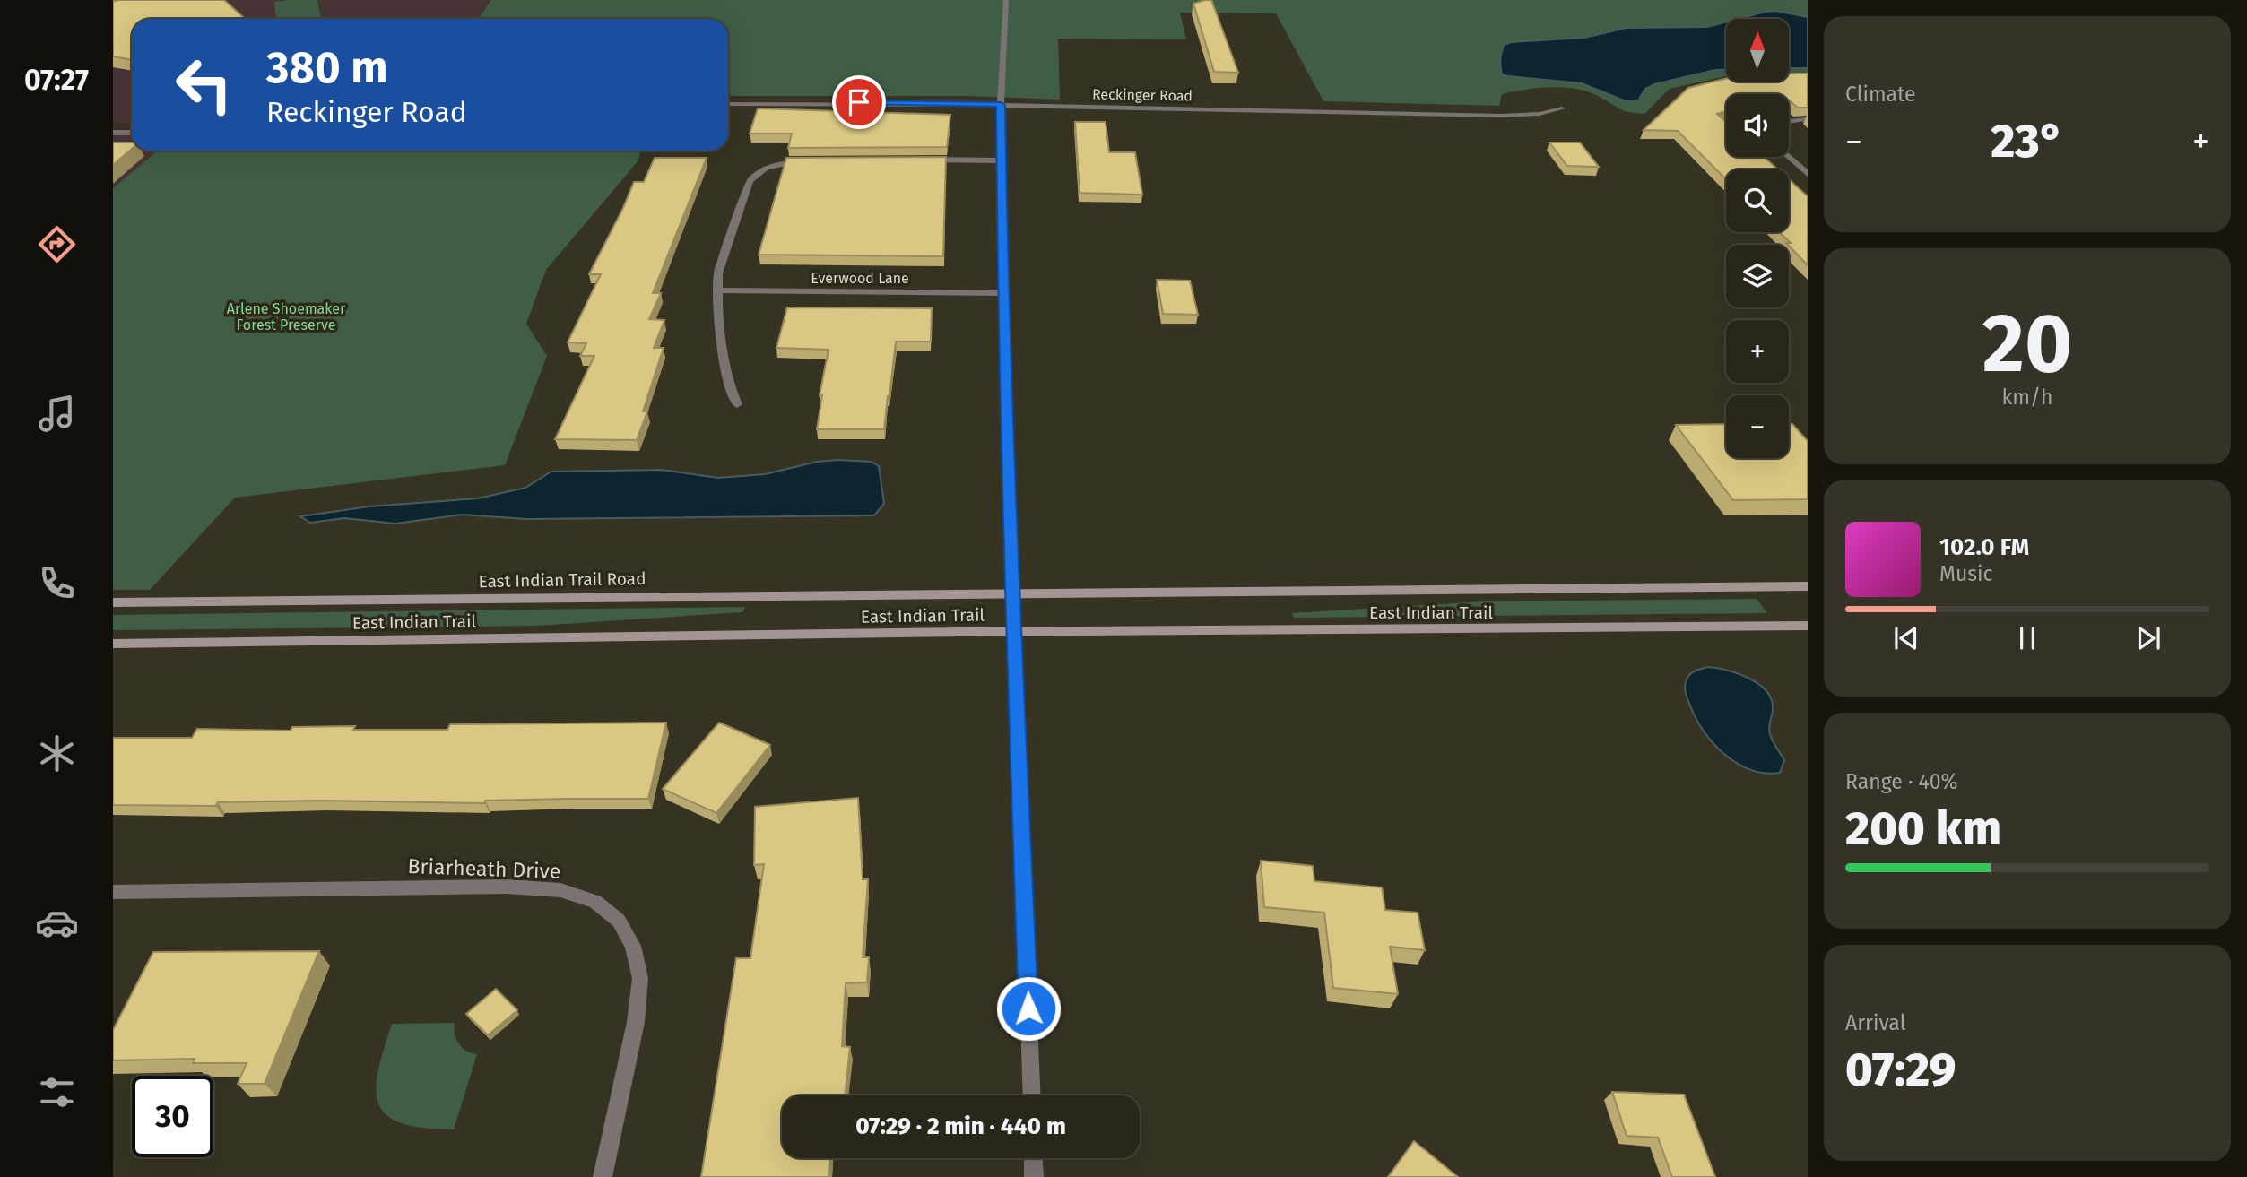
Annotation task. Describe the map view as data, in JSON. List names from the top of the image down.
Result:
{
  "streets": {
    "main road": ["East Indian Trail Road", "East Indian Trail"],
    "street": ["Reckinger Road", "Everwood Lane", "Briarheath Drive"]
  },
  "crossings": [
    ["East Indian Trail Road", "East Indian Trail"]
  ],
  "parks": ["Arlene Shoemaker Forest Preserve"],
  "north": "top",
  "page": {
    "tabs": "07:27",
    "tile": [
      "Climate",
      ["20", "km/h"],
      ["Range · 40%", "200 km"],
      ["Arrival", "07:29"]
    ],
    "map_buttons": ["+", "−"],
    "turn": ["380 m", "Reckinger Road"],
    "heat": ["−", "23°", "+"],
    "song": ["102.0 FM", "Music"],
    "limit": "30",
    "trip": "07:29 · 2 min · 440 m"
  }
}
